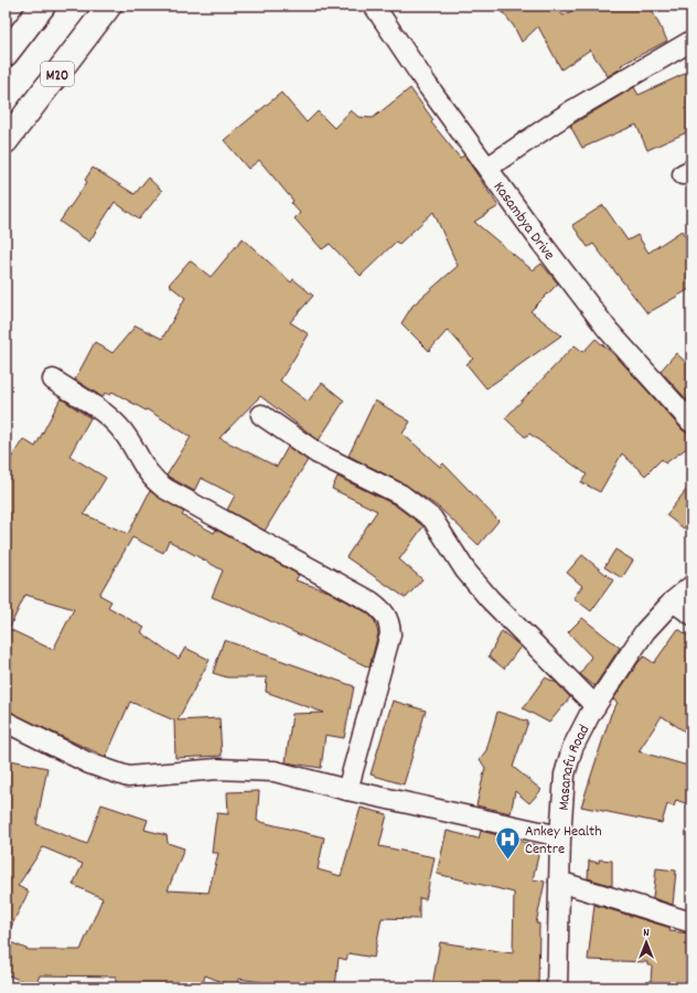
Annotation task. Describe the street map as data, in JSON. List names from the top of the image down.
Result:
{
  "streets": {
    "highway": ["M20"],
    "street": ["Kasambya Drive", "Masanafu Road"]
  },
  "places": {
    "hospital": ["Ankey Health Centre"]
  },
  "north": "top"
}
